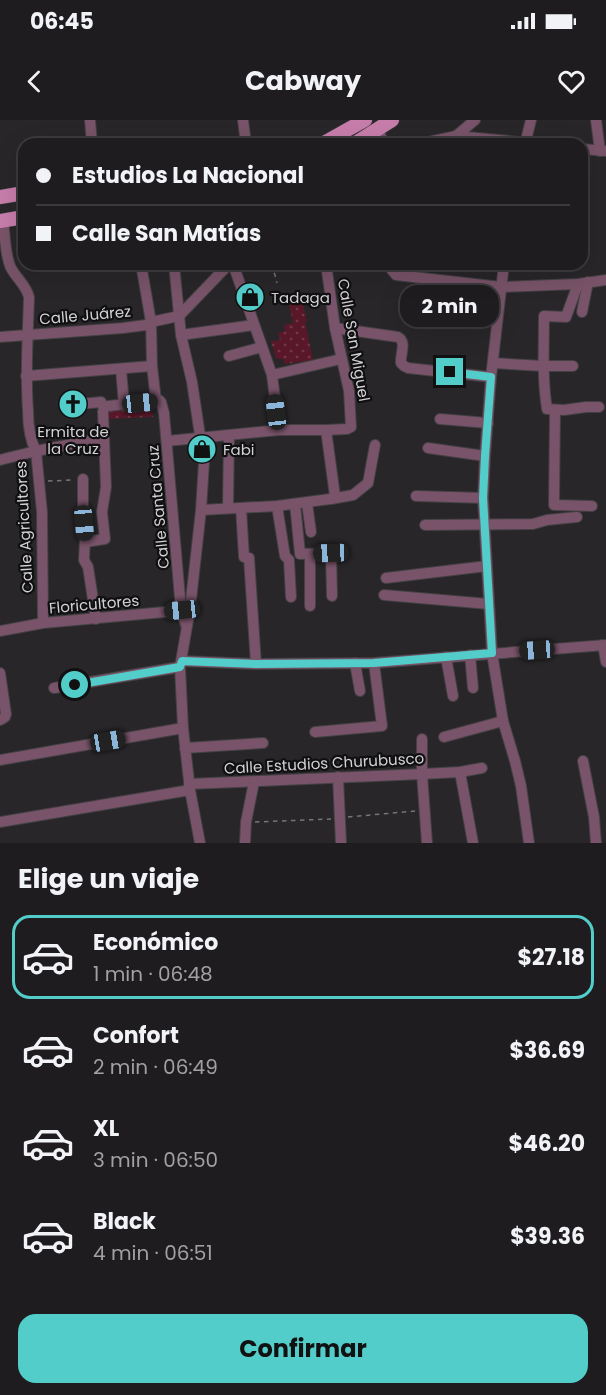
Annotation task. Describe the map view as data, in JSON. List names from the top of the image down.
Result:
{
  "streets": {
    "street": [
      "Calle Juárez",
      "Calle San Miguel",
      "Calle Santa Cruz",
      "Calle Agricultores",
      "Floricultores",
      "Calle Estudios Churubusco"
    ]
  },
  "crossings": [
    ["Calle Juárez", "Calle Santa Cruz"],
    ["Calle Juárez", "Calle Agricultores"],
    ["Calle Santa Cruz", "Floricultores"],
    ["Calle Agricultores", "Floricultores"]
  ],
  "places": {
    "shop": ["Tadaga", "Fabi"],
    "church": ["Ermita de la Cruz"]
  },
  "page": {
    "status": "06:45",
    "header": "Cabway",
    "banner": ["Estudios La Nacional", "Calle San Matías"],
    "bubble": "2 min",
    "heading": "Elige un viaje",
    "list": [
      {
        "name": "Económico",
        "note": "1 min · 06:48",
        "value": "$27.18"
      },
      {
        "name": "Confort",
        "note": "2 min · 06:49",
        "value": "$36.69"
      },
      {
        "name": "XL",
        "note": "3 min · 06:50",
        "value": "$46.20"
      },
      {
        "name": "Black",
        "note": "4 min · 06:51",
        "value": "$39.36"
      }
    ],
    "buttons": "Confirmar"
  }
}
